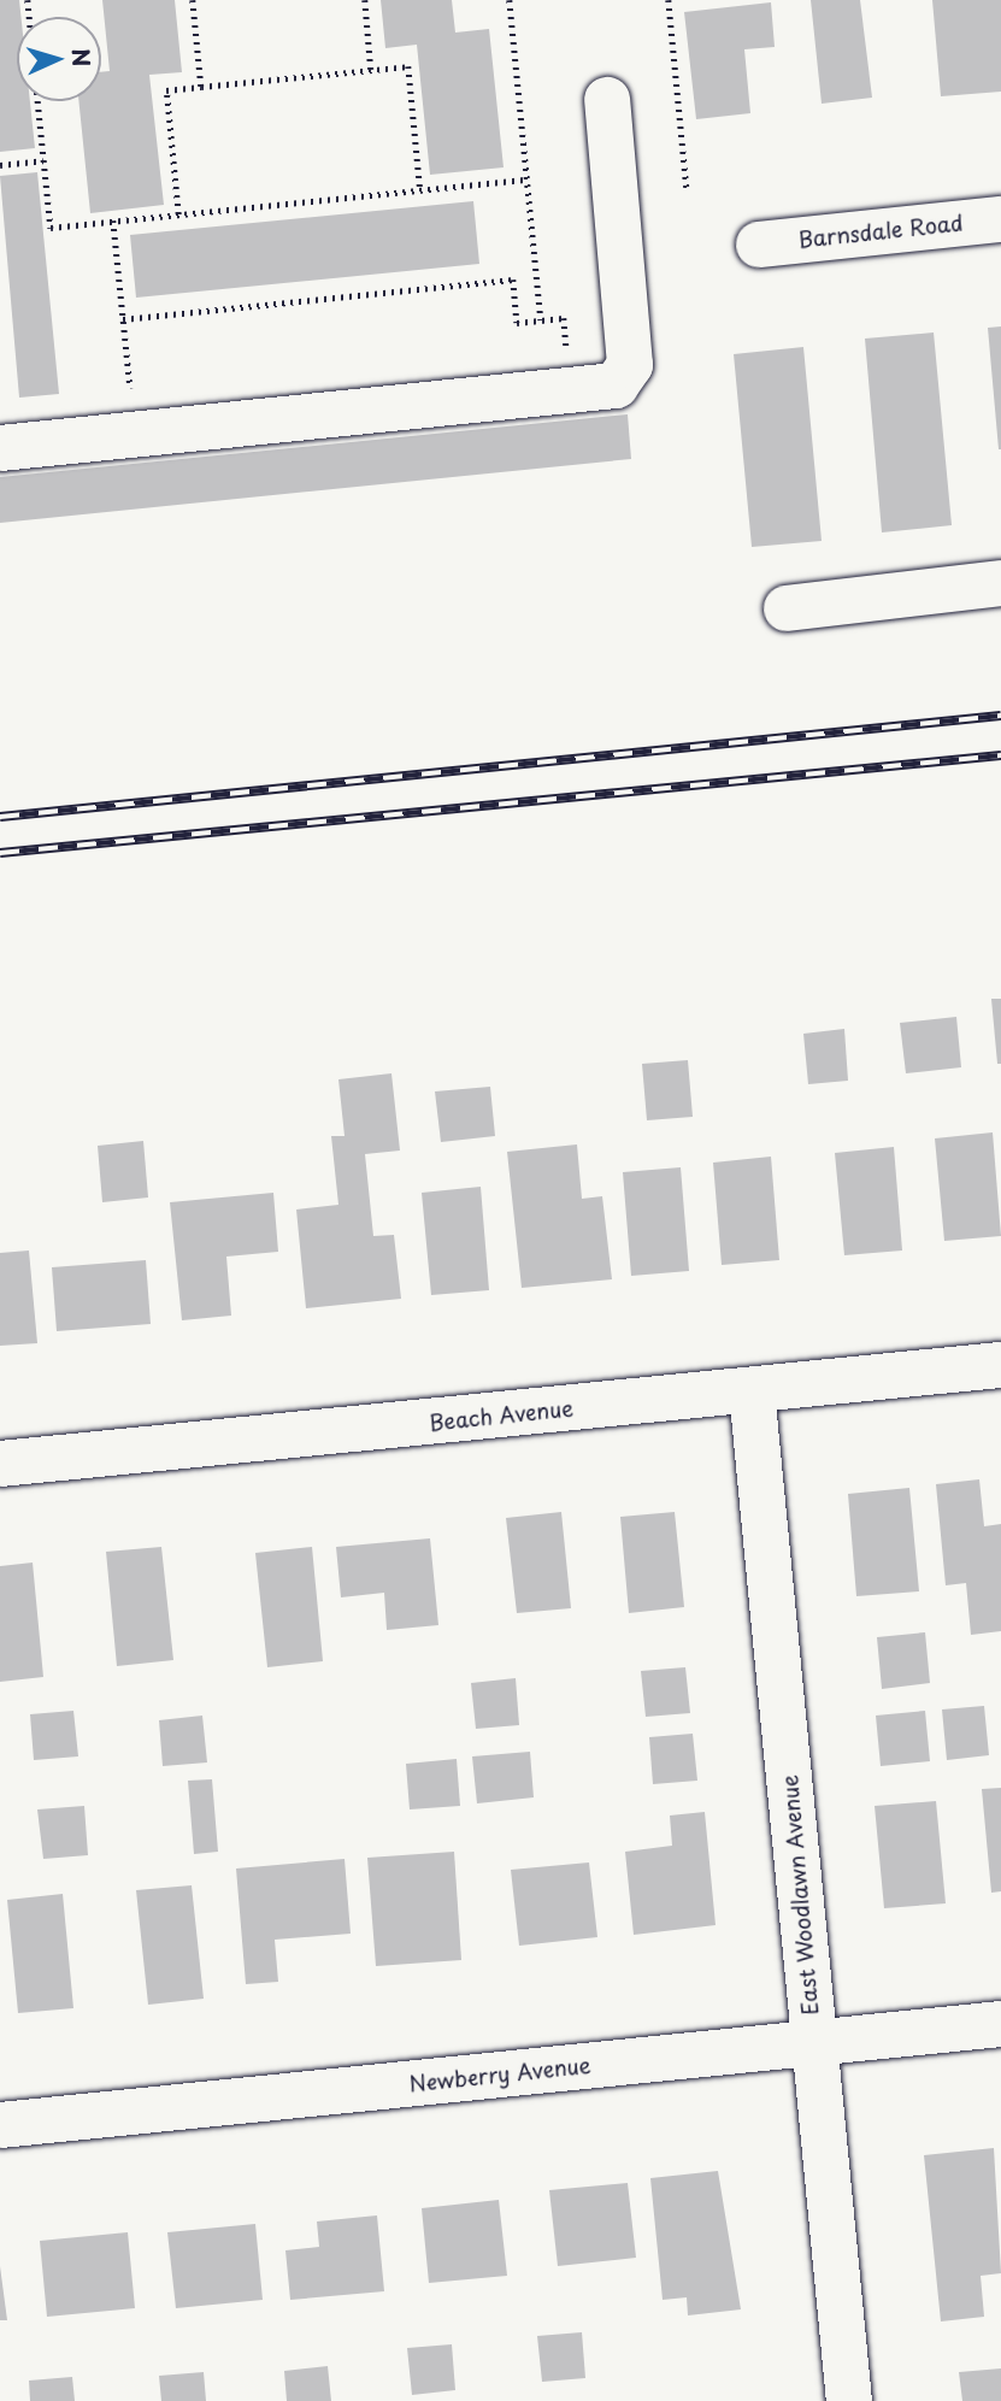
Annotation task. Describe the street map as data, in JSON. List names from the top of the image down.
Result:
{
  "streets": {
    "street": [
      "Barnsdale Road",
      "Beach Avenue",
      "East Woodlawn Avenue",
      "Newberry Avenue"
    ]
  },
  "crossings": [
    ["Beach Avenue", "East Woodlawn Avenue"],
    ["East Woodlawn Avenue", "Newberry Avenue"]
  ],
  "north": "right"
}
